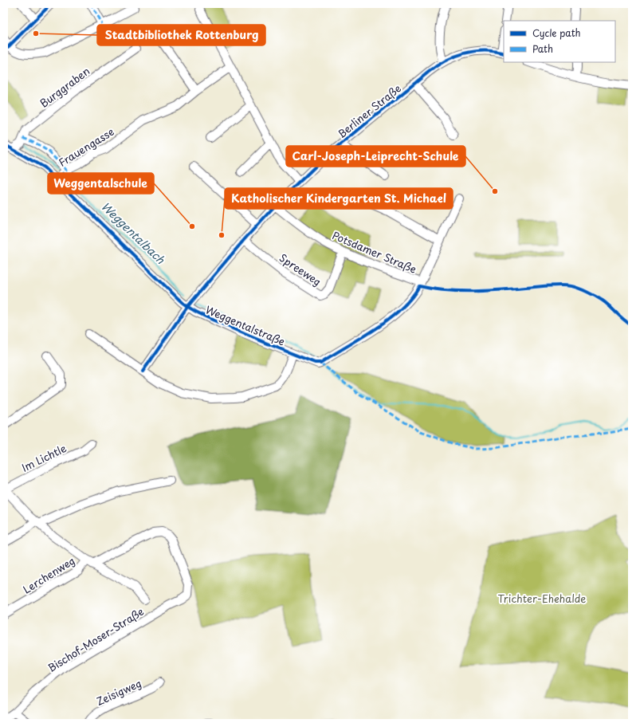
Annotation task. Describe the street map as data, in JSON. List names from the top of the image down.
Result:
{
  "streets": {
    "street": [
      "Burggraben",
      "Berliner Straße",
      "Frauengasse",
      "Potsdamer Straße",
      "Spreeweg",
      "Weggentalstraße",
      "Im Lichtle",
      "Lerchenweg",
      "Bischof-Moser-Straße",
      "Zeisigweg"
    ]
  },
  "crossings": [
    ["Burggraben", "Weggentalstraße"],
    ["Berliner Straße", "Potsdamer Straße"],
    ["Berliner Straße", "Spreeweg"],
    ["Berliner Straße", "Weggentalstraße"],
    ["Frauengasse", "Weggentalstraße"],
    ["Potsdamer Straße", "Spreeweg"],
    ["Potsdamer Straße", "Weggentalstraße"],
    ["Lerchenweg", "Bischof-Moser-Straße"]
  ],
  "water": ["Weggentalbach"],
  "parks": ["Trichter-Ehehalde"],
  "places": [
    "Stadtbibliothek Rottenburg",
    "Carl-Joseph-Leiprecht-Schule",
    "Weggentalschule",
    "Katholischer Kindergarten St. Michael"
  ],
  "legend": ["Cycle path", "Path"]
}
